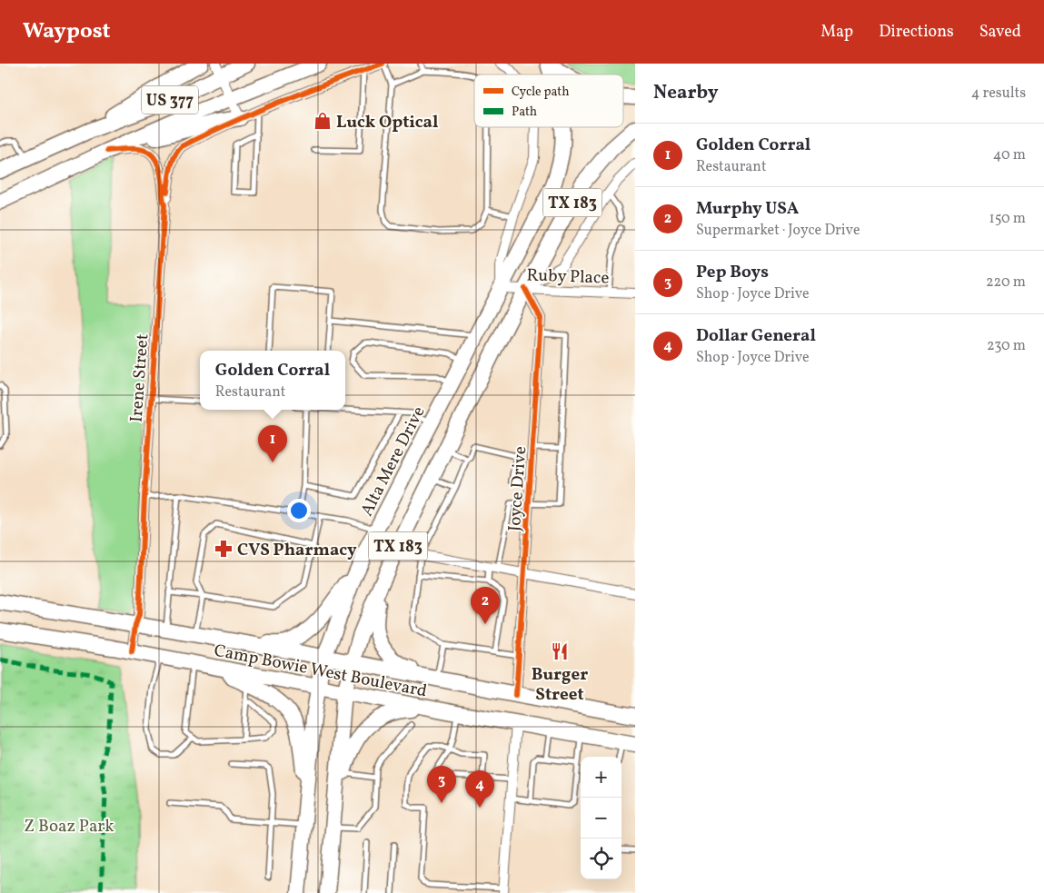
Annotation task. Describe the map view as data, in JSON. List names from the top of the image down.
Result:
{
  "streets": {
    "main road": [
      "US 377",
      "TX 183",
      "Alta Mere Drive",
      "Camp Bowie West Boulevard"
    ],
    "street": ["Ruby Place", "Irene Street", "Joyce Drive"]
  },
  "crossings": [
    ["US 377", "Irene Street"],
    ["TX 183", "Ruby Place"],
    ["TX 183", "Joyce Drive"],
    ["TX 183", "Camp Bowie West Boulevard"],
    ["Ruby Place", "Alta Mere Drive"],
    ["Ruby Place", "Joyce Drive"],
    ["Irene Street", "Camp Bowie West Boulevard"],
    ["Alta Mere Drive", "Camp Bowie West Boulevard"]
  ],
  "parks": ["Z Boaz Park"],
  "places": {
    "shop": ["Luck Optical"],
    "pharmacy": ["CVS Pharmacy"],
    "restaurant": ["Burger Street"]
  },
  "legend": ["Cycle path", "Path"],
  "page": {
    "header": "Waypost",
    "nav": ["Map", "Directions", "Saved"],
    "heading": ["Nearby", "4 results"],
    "list": [
      {
        "mark": "1",
        "name": "Golden Corral",
        "note": "Restaurant",
        "value": "40 m"
      },
      {
        "mark": "2",
        "name": "Murphy USA",
        "note": "Supermarket · Joyce Drive",
        "value": "150 m"
      },
      {
        "mark": "3",
        "name": "Pep Boys",
        "note": "Shop · Joyce Drive",
        "value": "220 m"
      },
      {
        "mark": "4",
        "name": "Dollar General",
        "note": "Shop · Joyce Drive",
        "value": "230 m"
      }
    ],
    "popup": ["Golden Corral", "Restaurant"],
    "pins": [
      "1",
      "2",
      "3",
      "4"
    ],
    "map_buttons": ["+", "−"]
  }
}
